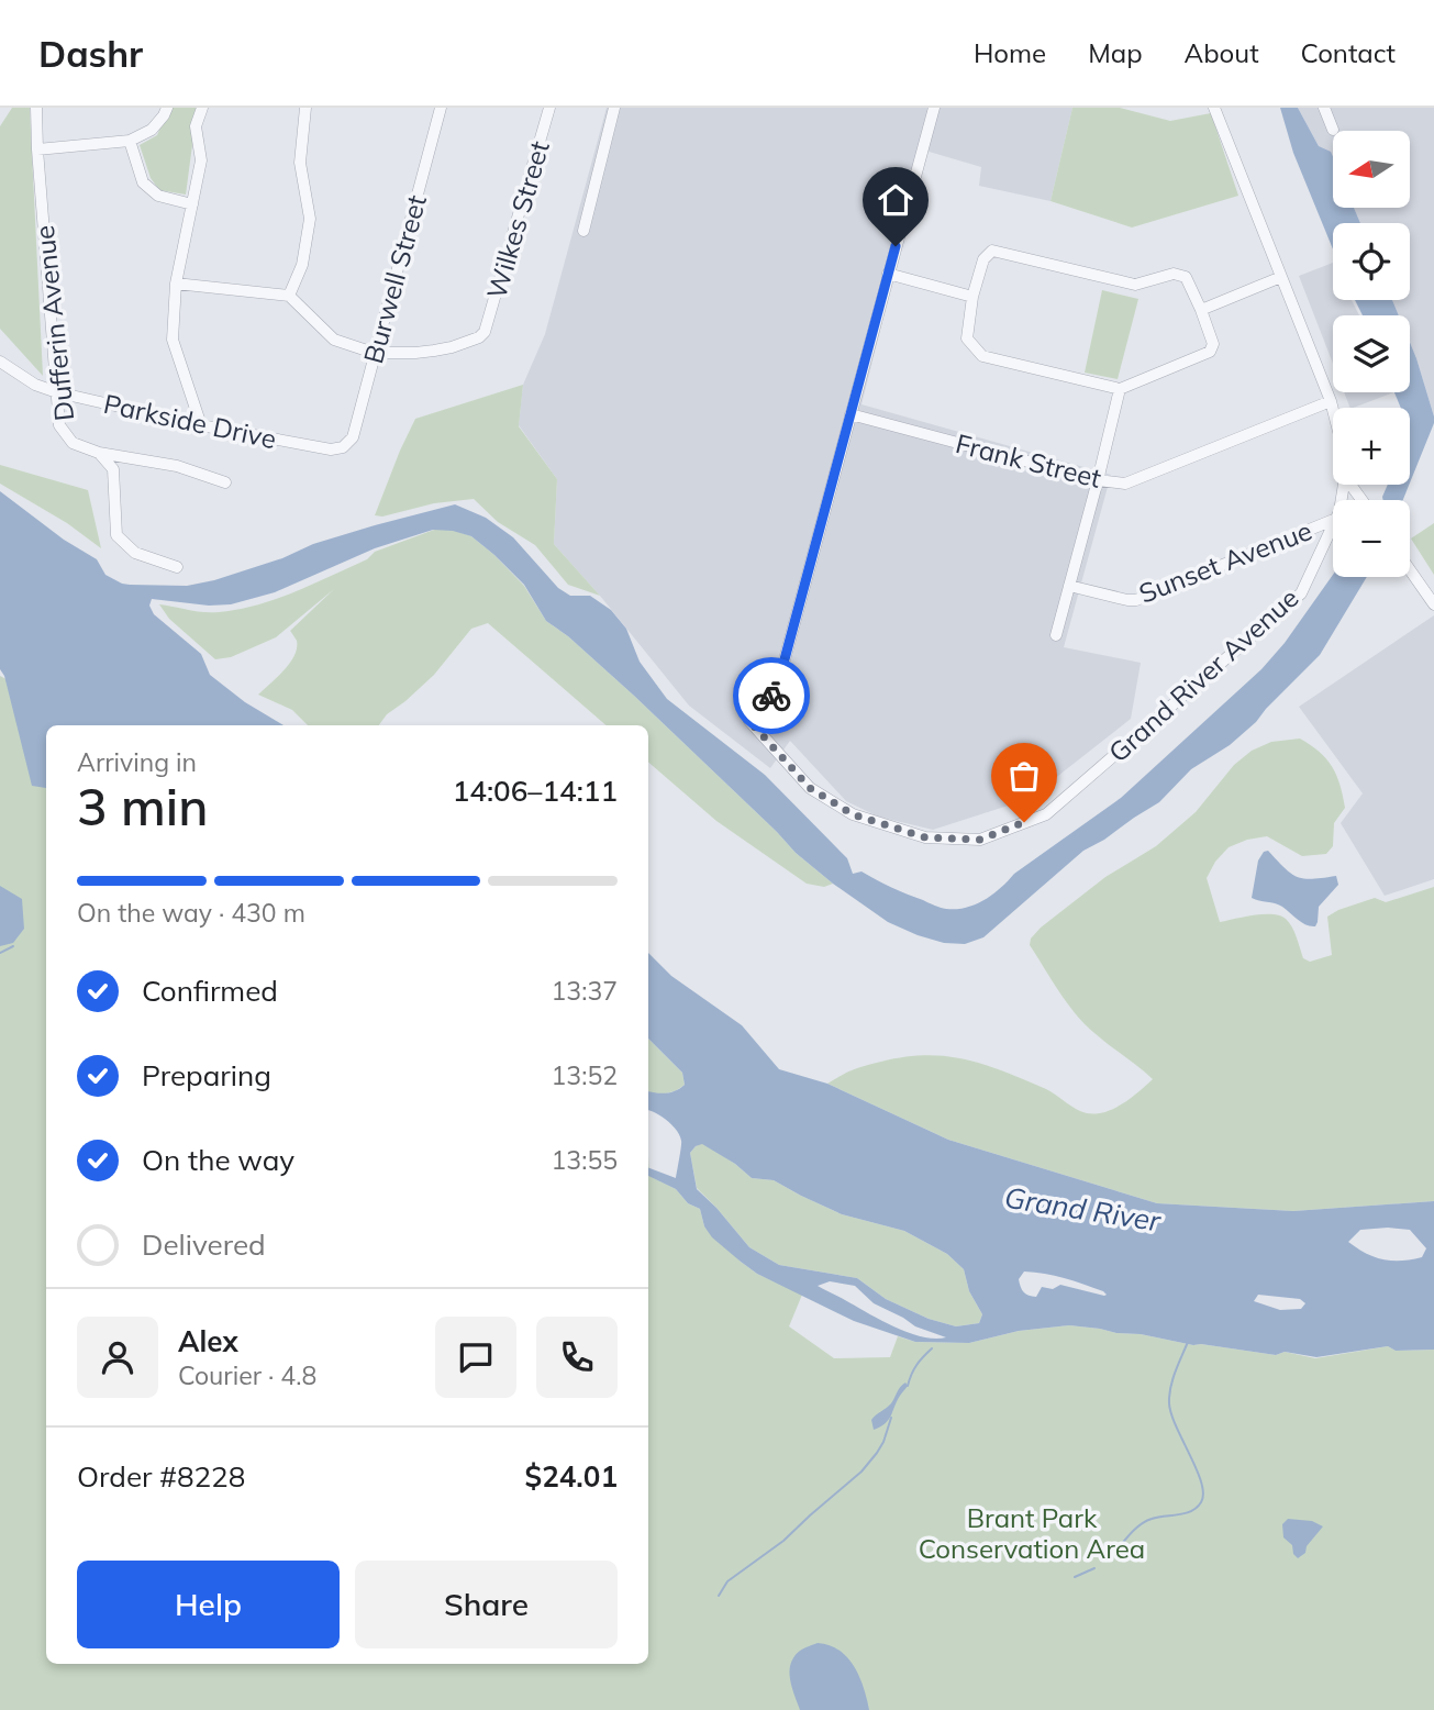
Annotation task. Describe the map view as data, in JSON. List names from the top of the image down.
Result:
{
  "streets": {
    "street": [
      "Wilkes Street",
      "Burwell Street",
      "Dufferin Avenue",
      "Parkside Drive",
      "Frank Street",
      "Sunset Avenue",
      "Grand River Avenue"
    ]
  },
  "crossings": [
    ["Wilkes Street", "Burwell Street"],
    ["Burwell Street", "Parkside Drive"],
    ["Dufferin Avenue", "Parkside Drive"],
    ["Frank Street", "Grand River Avenue"]
  ],
  "water": ["Grand River"],
  "parks": ["Brant Park Conservation Area"],
  "north": "left",
  "page": {
    "header": "Dashr",
    "nav": [
      "Home",
      "Map",
      "About",
      "Contact"
    ],
    "map_buttons": ["+", "−"],
    "heading": ["3 min", "Arriving in", "14:06–14:11"],
    "panel": [
      "Alex",
      "Courier · 4.8",
      "Order #8228",
      "$24.01"
    ],
    "bar": "On the way · 430 m",
    "list": [
      ["Confirmed", "13:37"],
      ["Preparing", "13:52"],
      ["On the way", "13:55"],
      "Delivered"
    ],
    "buttons": ["Help", "Share"]
  }
}
